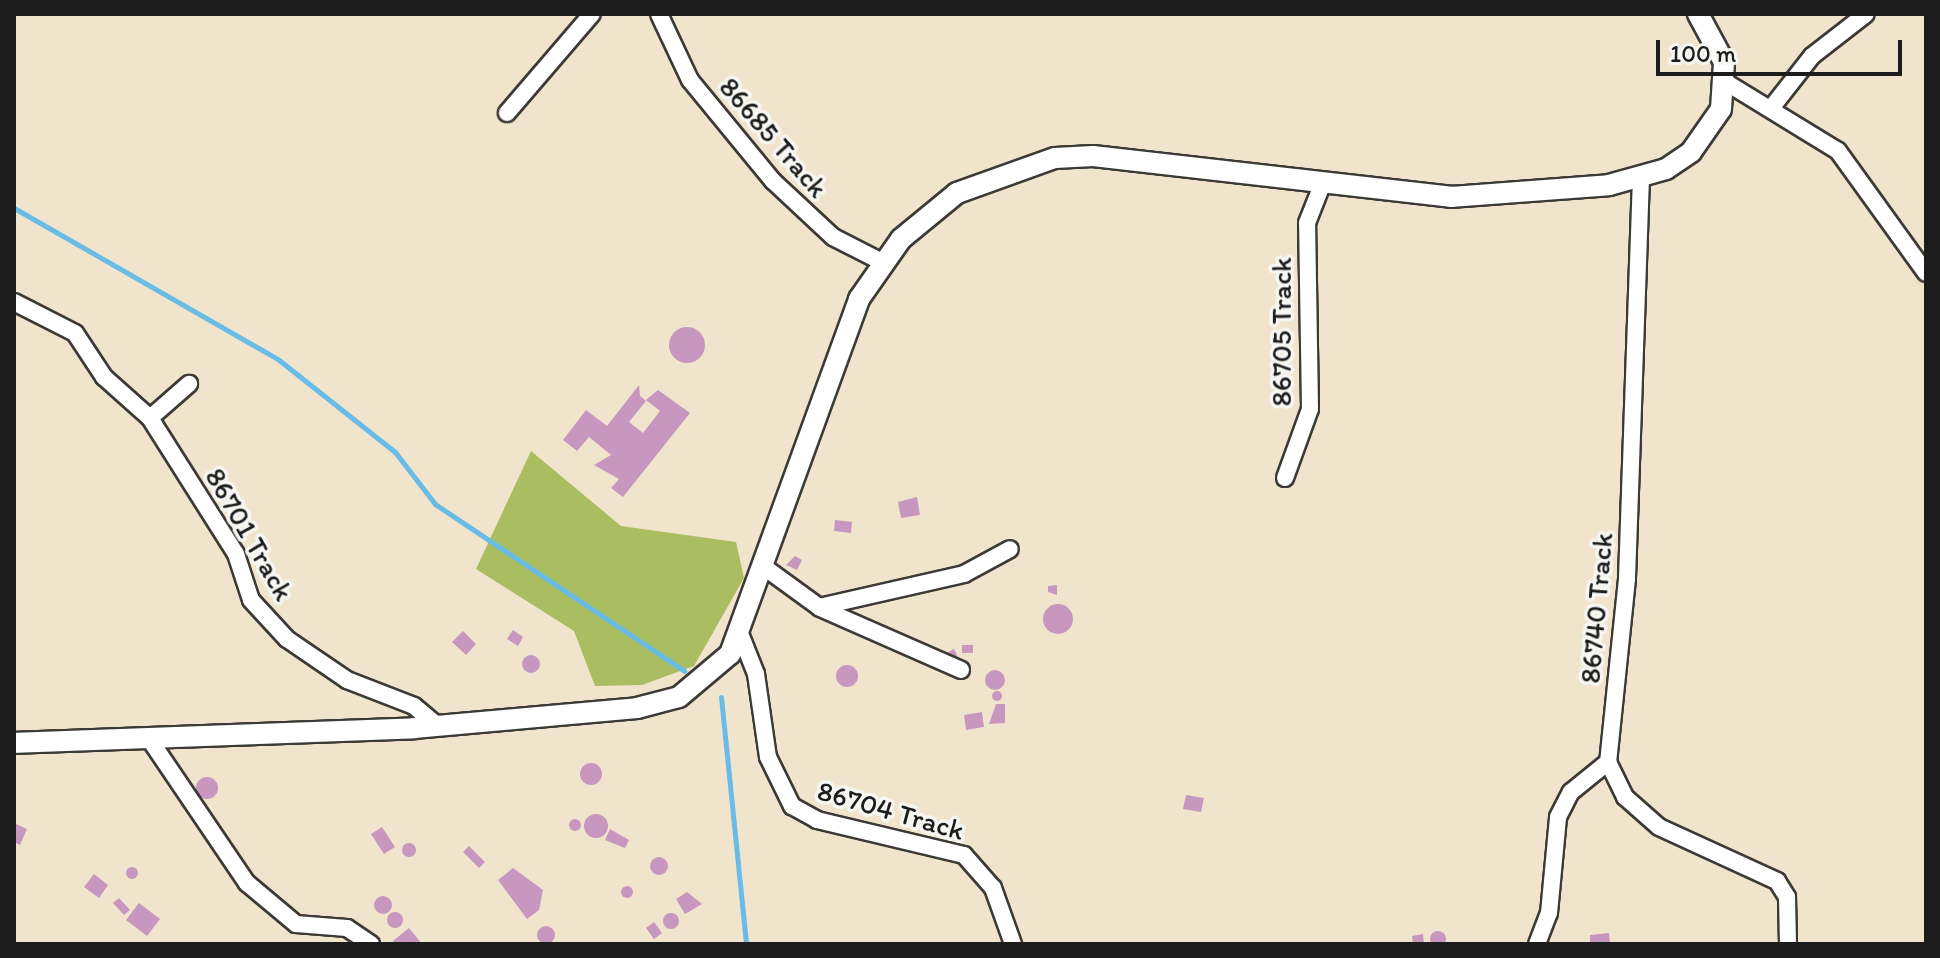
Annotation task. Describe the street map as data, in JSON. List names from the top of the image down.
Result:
{
  "streets": {
    "street": [
      "86685 Track",
      "86705 Track",
      "86701 Track",
      "86740 Track",
      "86704 Track"
    ]
  },
  "scale_bar": "100 m"
}
